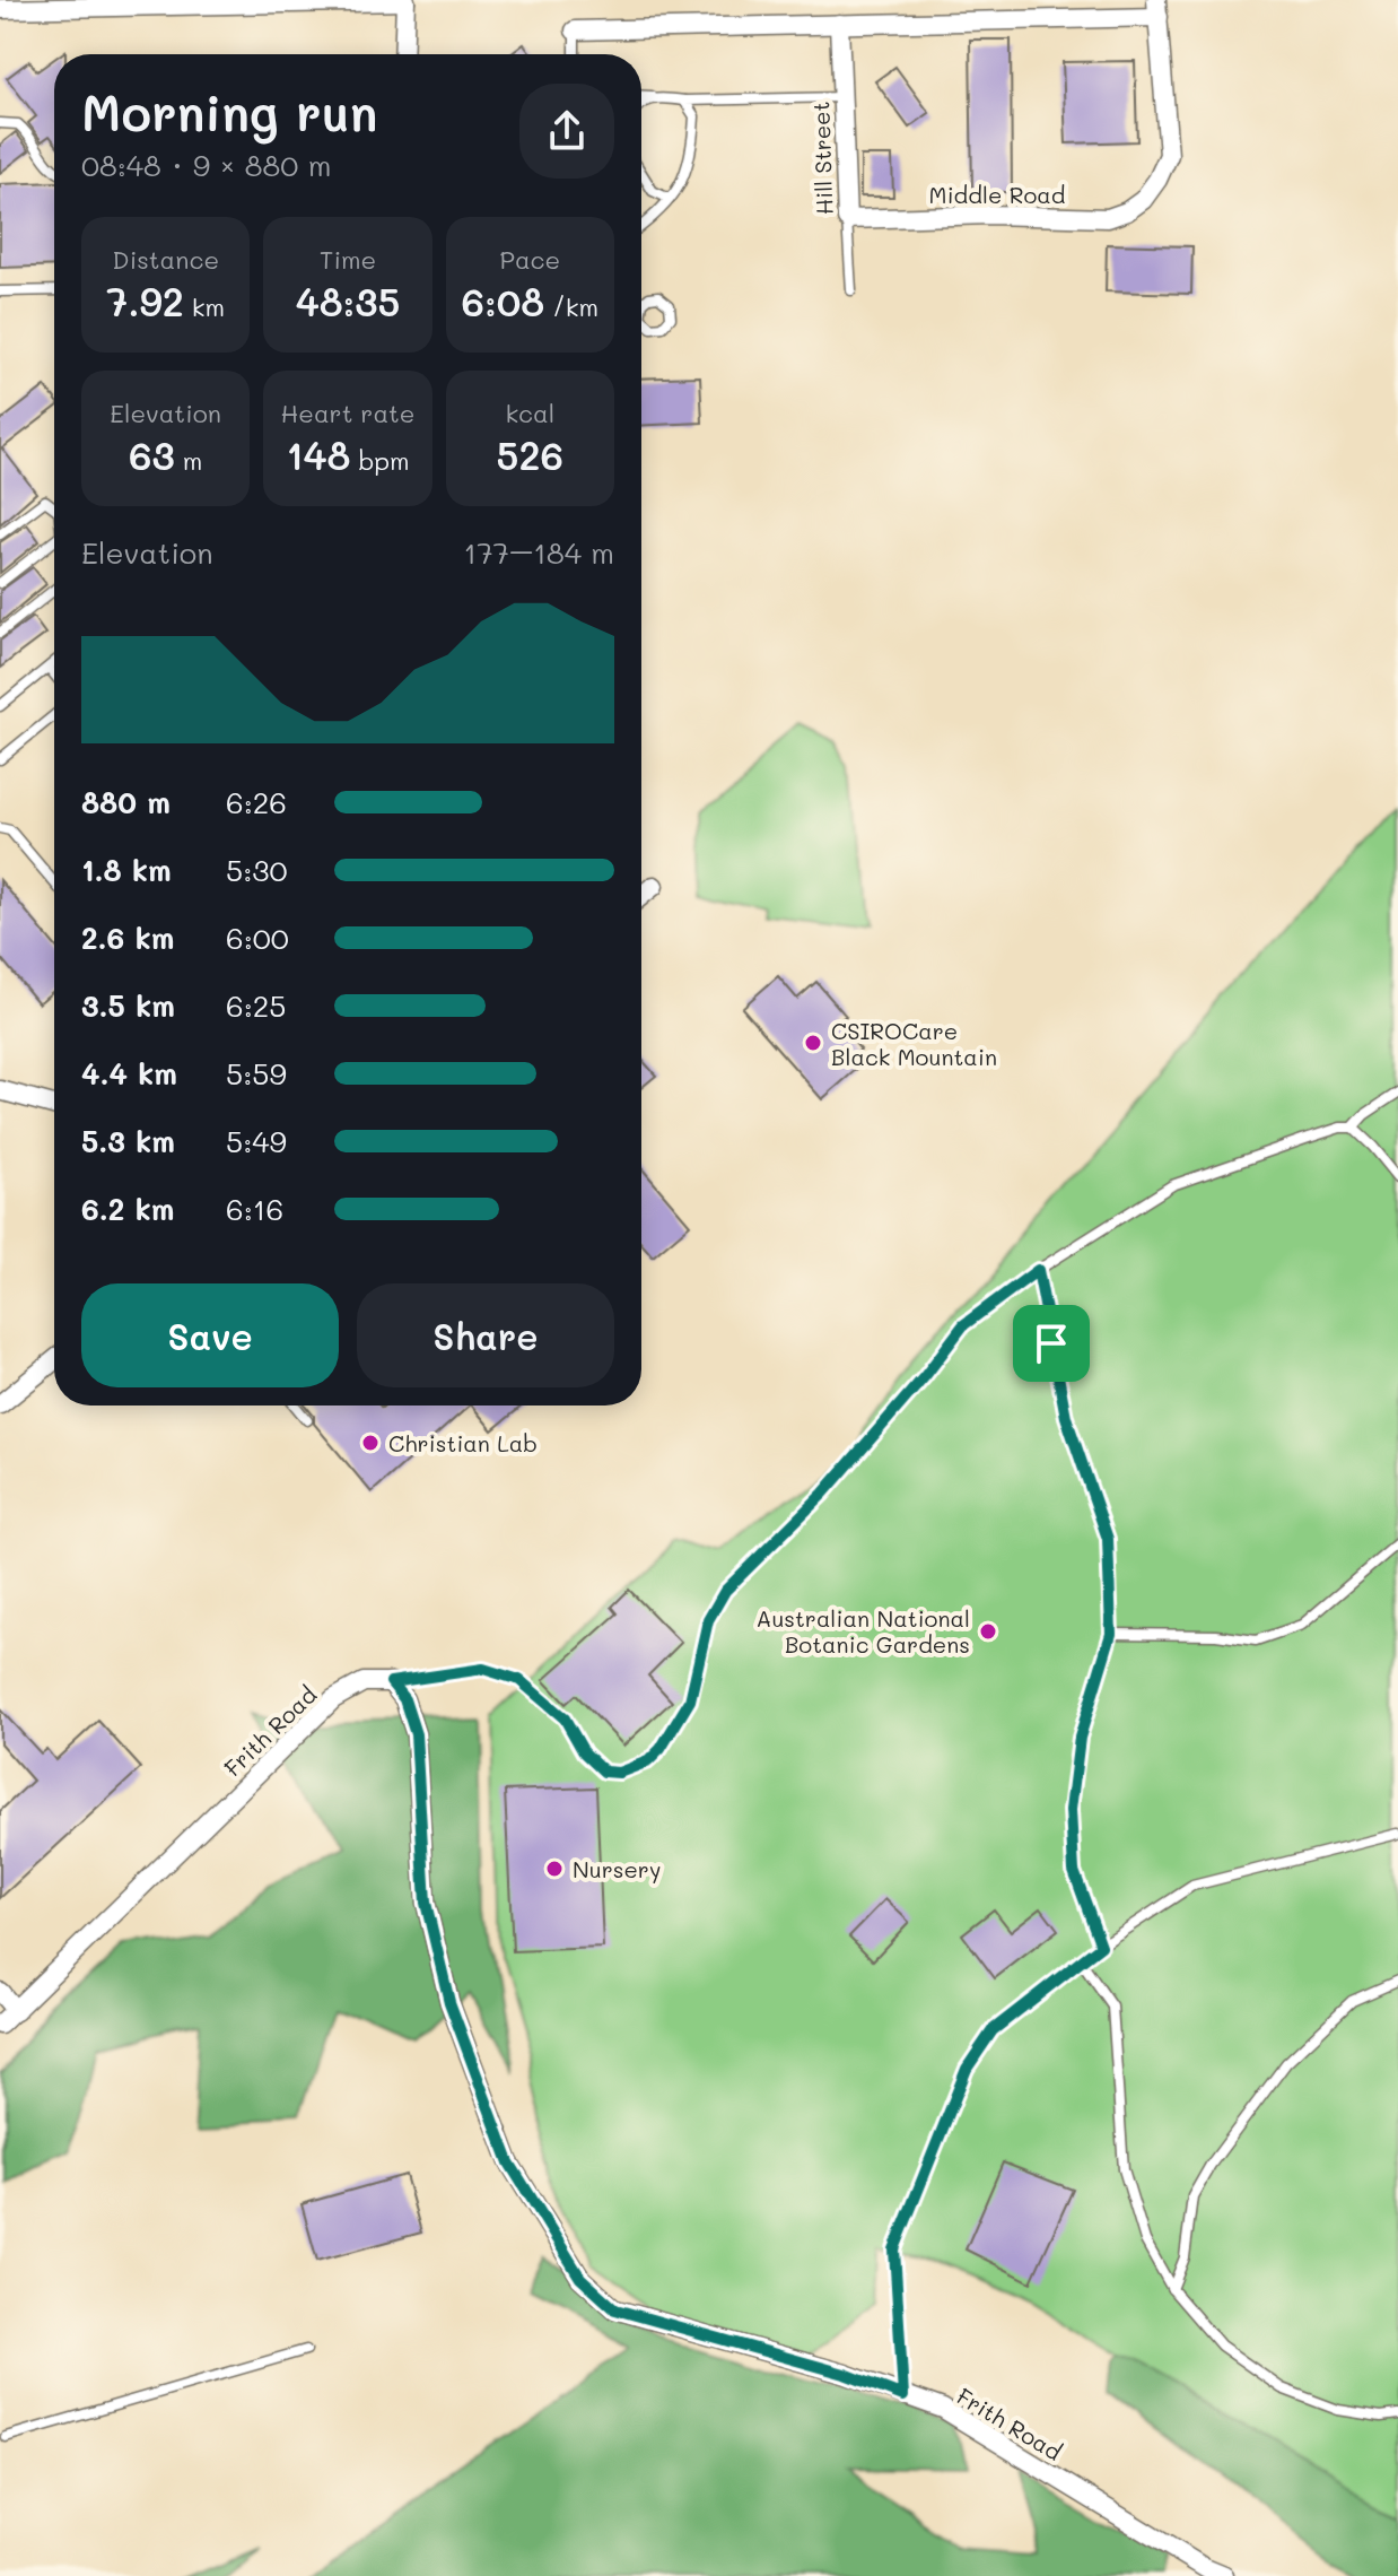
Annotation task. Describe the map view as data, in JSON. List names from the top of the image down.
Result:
{
  "streets": {
    "street": ["Hill Street", "Middle Road", "Frith Road"]
  },
  "crossings": [
    ["Hill Street", "Middle Road"]
  ],
  "places": [
    "CSIROCare Black Mountain",
    "Christian Lab",
    "Australian National Botanic Gardens",
    "Nursery"
  ],
  "page": {
    "heading": ["Morning run", "08:48 · 9 × 880 m"],
    "stats": [
      ["Distance", "7.92 km"],
      ["Time", "48:35"],
      ["Pace", "6:08 /km"],
      ["Elevation", "63 m"],
      ["Heart rate", "148 bpm"],
      ["kcal", "526"]
    ],
    "chart": ["Elevation", "177–184 m"],
    "list": [
      {
        "name": "880 m",
        "note": "6:26"
      },
      {
        "name": "1.8 km",
        "note": "5:30"
      },
      {
        "name": "2.6 km",
        "note": "6:00"
      },
      {
        "name": "3.5 km",
        "note": "6:25"
      },
      {
        "name": "4.4 km",
        "note": "5:59"
      },
      {
        "name": "5.3 km",
        "note": "5:49"
      },
      {
        "name": "6.2 km",
        "note": "6:16"
      }
    ],
    "buttons": ["Save", "Share"]
  }
}
